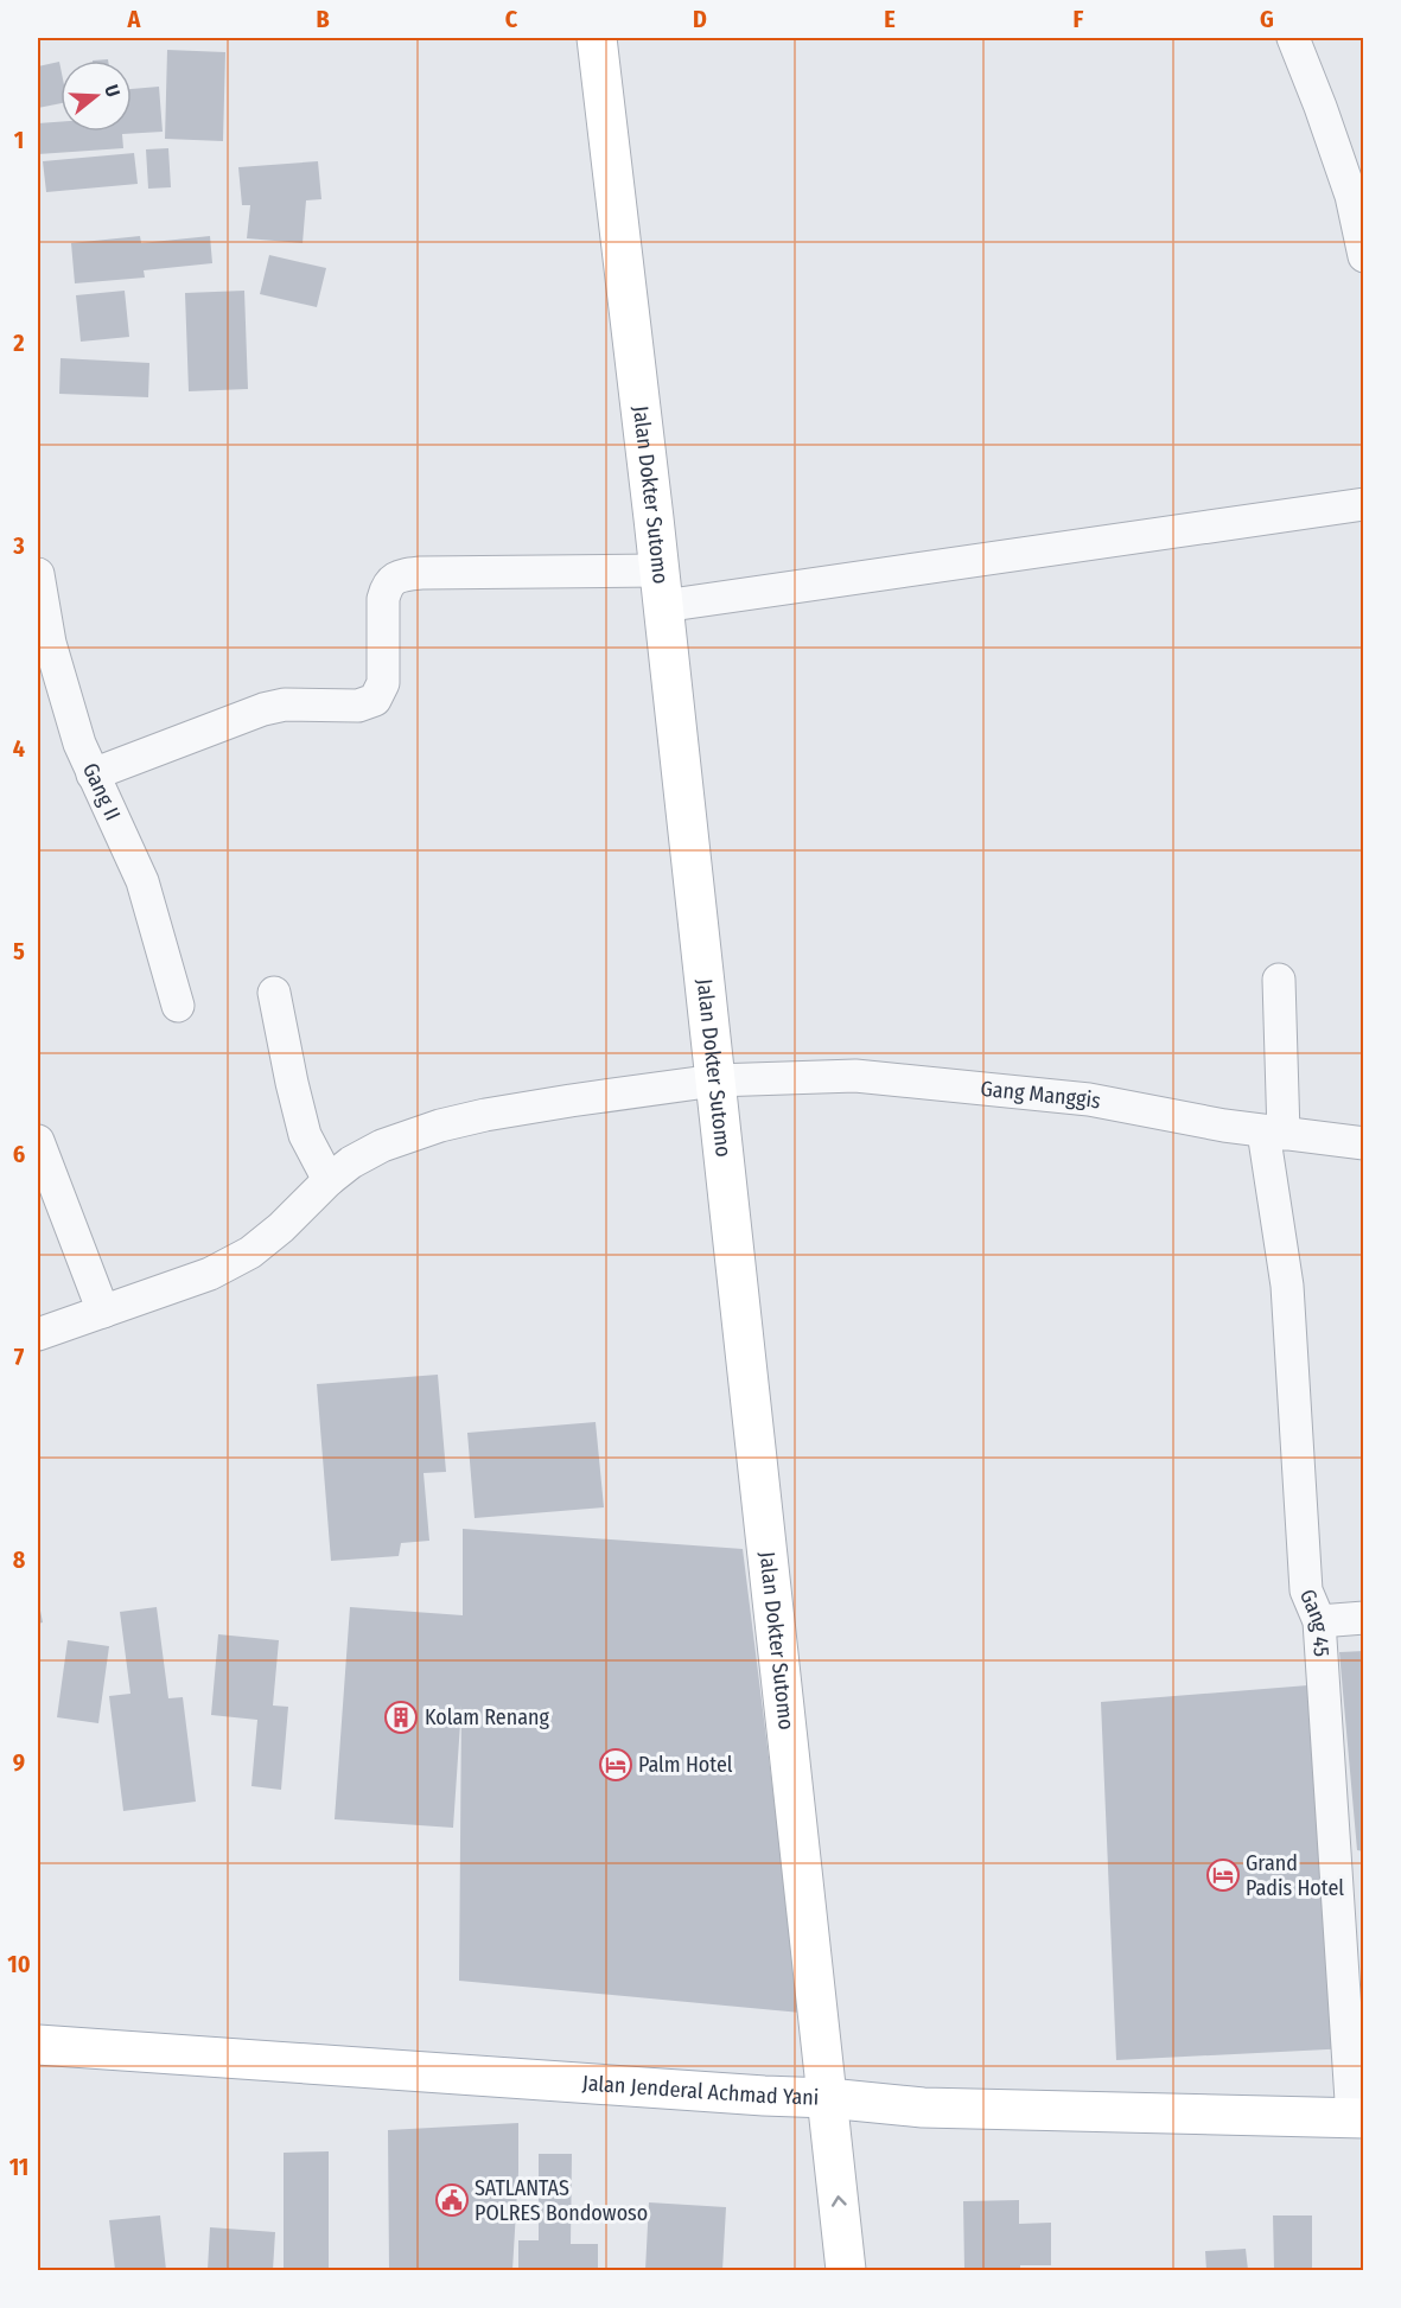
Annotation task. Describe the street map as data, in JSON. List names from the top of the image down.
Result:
{
  "streets": {
    "street": [
      "Jalan Dokter Sutomo",
      "Gang II",
      "Gang Manggis",
      "Gang 45",
      "Jalan Jenderal Achmad Yani"
    ]
  },
  "crossings": [
    ["Jalan Dokter Sutomo", "Gang Manggis"],
    ["Jalan Dokter Sutomo", "Jalan Jenderal Achmad Yani"],
    ["Gang Manggis", "Gang 45"],
    ["Gang 45", "Jalan Jenderal Achmad Yani"]
  ],
  "places": {
    "building": ["Kolam Renang"],
    "hotel": ["Palm Hotel", "Grand Padis Hotel"],
    "public building": ["SATLANTAS POLRES Bondowoso"]
  },
  "north": "right",
  "grid": {
    "columns": [
      "A",
      "B",
      "C",
      "D",
      "E",
      "F",
      "G"
    ],
    "rows": [
      "1",
      "2",
      "3",
      "4",
      "5",
      "6",
      "7",
      "8",
      "9",
      "10",
      "11"
    ]
  }
}
